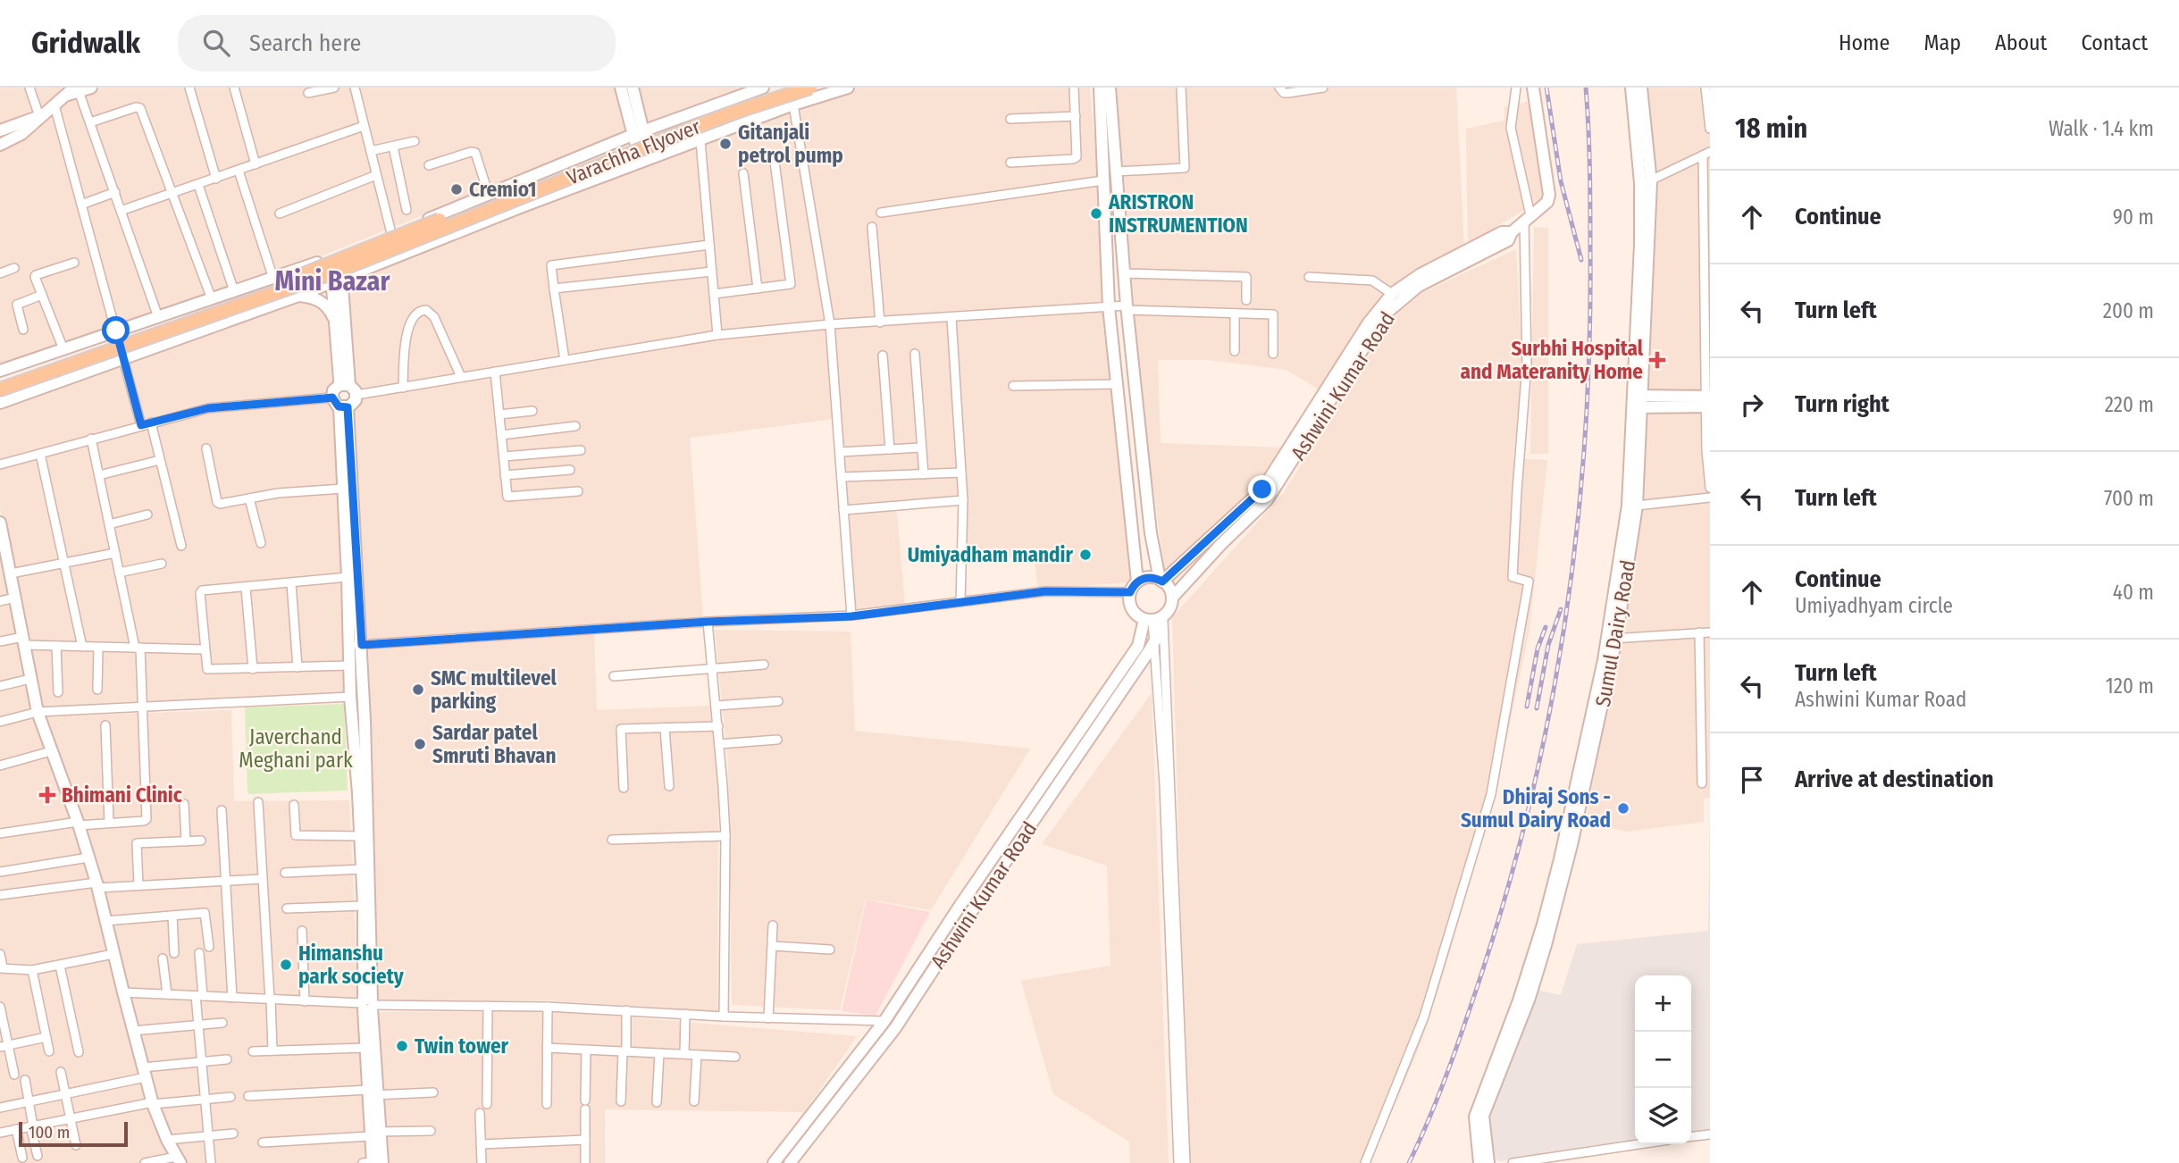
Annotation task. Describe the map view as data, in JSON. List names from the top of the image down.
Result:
{
  "streets": {
    "main road": ["Varachha Flyover"],
    "street": ["Ashwini Kumar Road", "Sumul Dairy Road"]
  },
  "districts": ["Mini Bazar"],
  "parks": ["Javerchand Meghani park"],
  "places": {
    "other": [
      "Gitanjali petrol pump",
      "Cremio1",
      "ARISTRON INSTRUMENTION",
      "Umiyadham mandir",
      "SMC multilevel parking",
      "Sardar patel Smruti Bhavan",
      "Dhiraj Sons - Sumul Dairy Road",
      "Himanshu park society",
      "Twin tower"
    ],
    "health": ["Surbhi Hospital and Materanity Home", "Bhimani Clinic"]
  },
  "scale_bar": "100 m",
  "page": {
    "header": "Gridwalk",
    "search": "Search here",
    "nav": [
      "Home",
      "Map",
      "About",
      "Contact"
    ],
    "heading": ["18 min", "Walk · 1.4 km"],
    "list": [
      ["Continue", "90 m"],
      ["Turn left", "200 m"],
      ["Turn right", "220 m"],
      ["Turn left", "700 m"],
      ["Continue", "Umiyadhyam circle", "40 m"],
      ["Turn left", "Ashwini Kumar Road", "120 m"],
      "Arrive at destination"
    ],
    "map_buttons": ["+", "−"],
    "scale": "100 m"
  }
}
